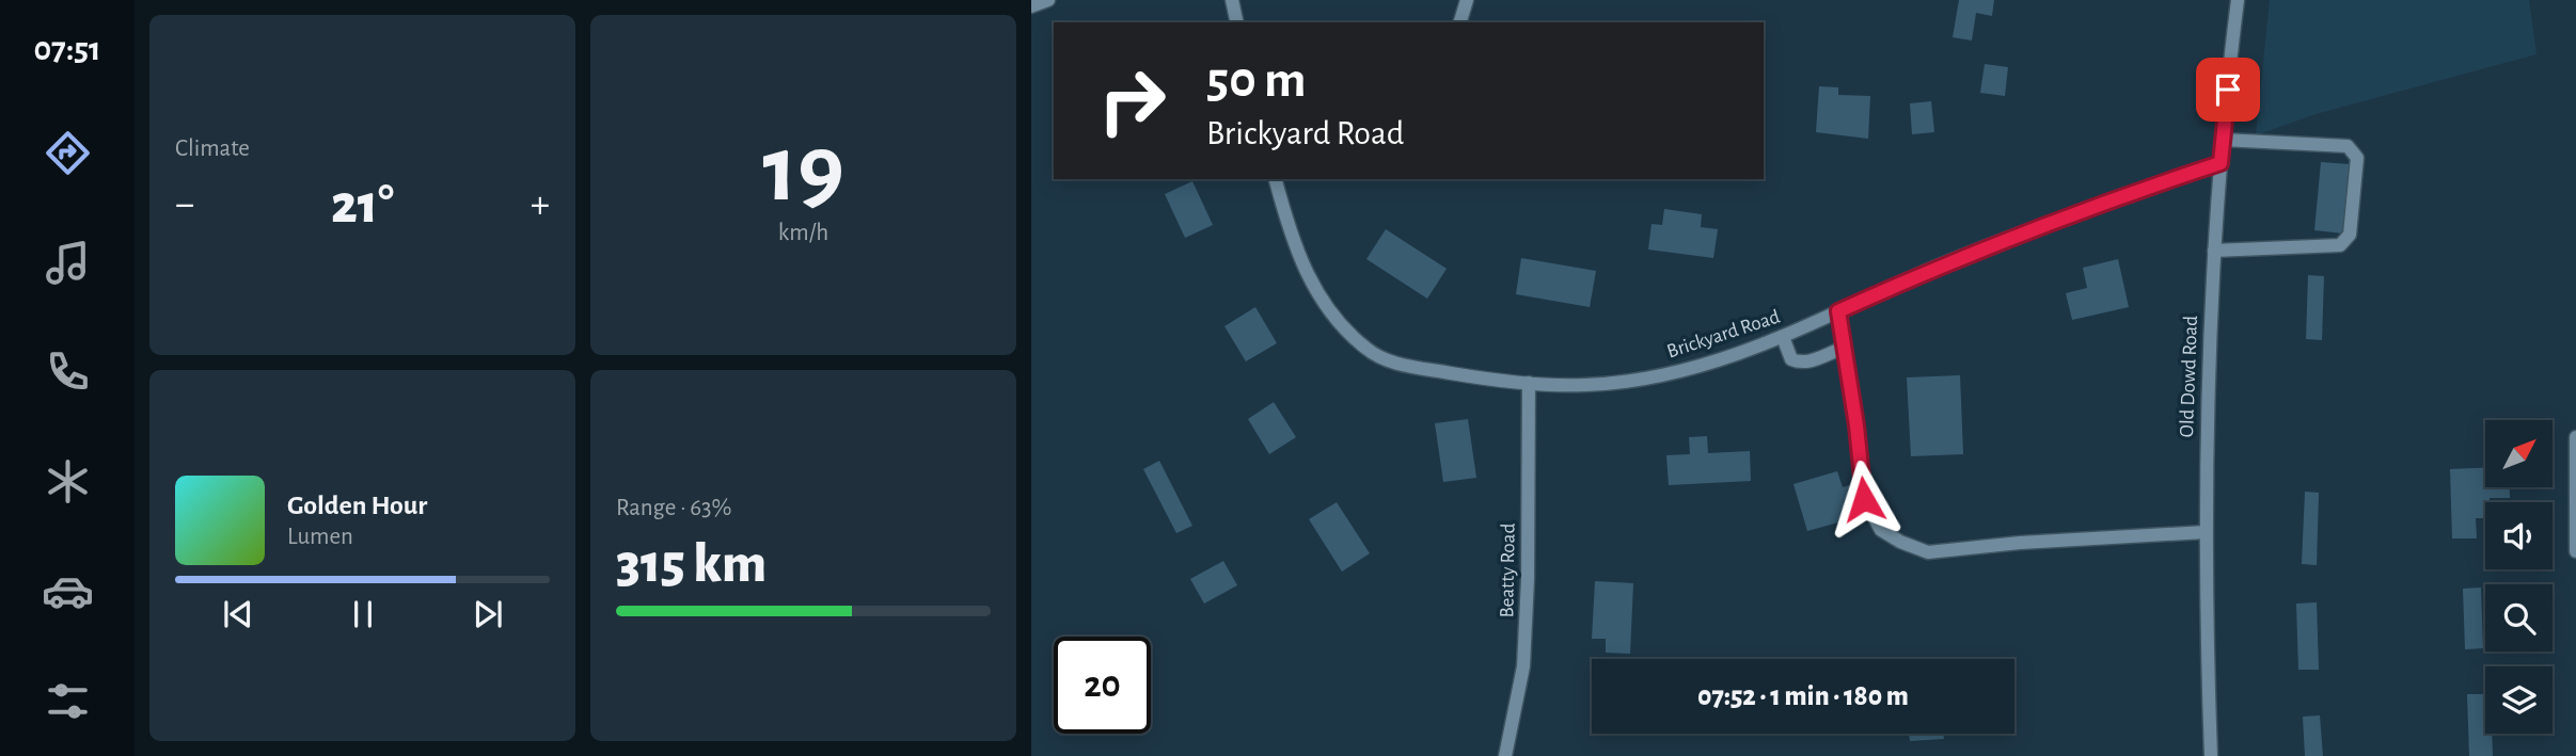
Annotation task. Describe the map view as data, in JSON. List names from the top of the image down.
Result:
{
  "streets": {
    "street": ["Brickyard Road", "Old Dowd Road", "Beatty Road"]
  },
  "crossings": [
    ["Brickyard Road", "Old Dowd Road"],
    ["Brickyard Road", "Beatty Road"]
  ],
  "north": "top right",
  "page": {
    "tabs": "07:51",
    "tile": [
      "Climate",
      ["19", "km/h"],
      ["Range · 63%", "315 km"]
    ],
    "turn": ["50 m", "Brickyard Road"],
    "heat": ["−", "21°", "+"],
    "song": ["Golden Hour", "Lumen"],
    "limit": "20",
    "trip": "07:52 · 1 min · 180 m"
  }
}
